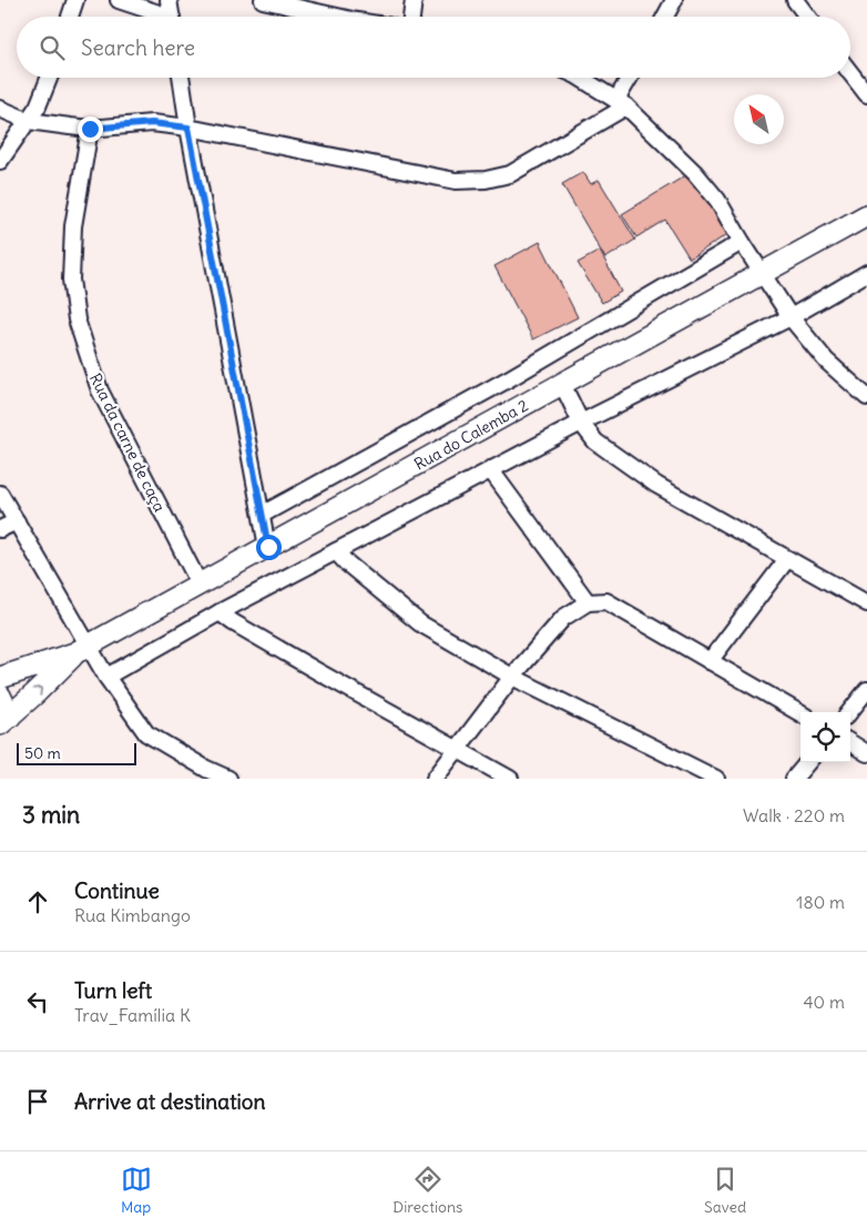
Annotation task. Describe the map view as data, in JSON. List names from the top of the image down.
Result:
{
  "streets": {
    "main road": ["Rua do Calemba 2"],
    "street": ["Rua da carne de caça"]
  },
  "crossings": [
    ["Rua do Calemba 2", "Rua da carne de caça"]
  ],
  "scale_bar": "50 m",
  "north": "top left",
  "page": {
    "search": "Search here",
    "scale": "50 m",
    "heading": ["3 min", "Walk · 220 m"],
    "list": [
      ["Continue", "Rua Kimbango", "180 m"],
      ["Turn left", "Trav_Família K", "40 m"],
      "Arrive at destination"
    ],
    "nav": ["Map", "Directions", "Saved"]
  }
}
